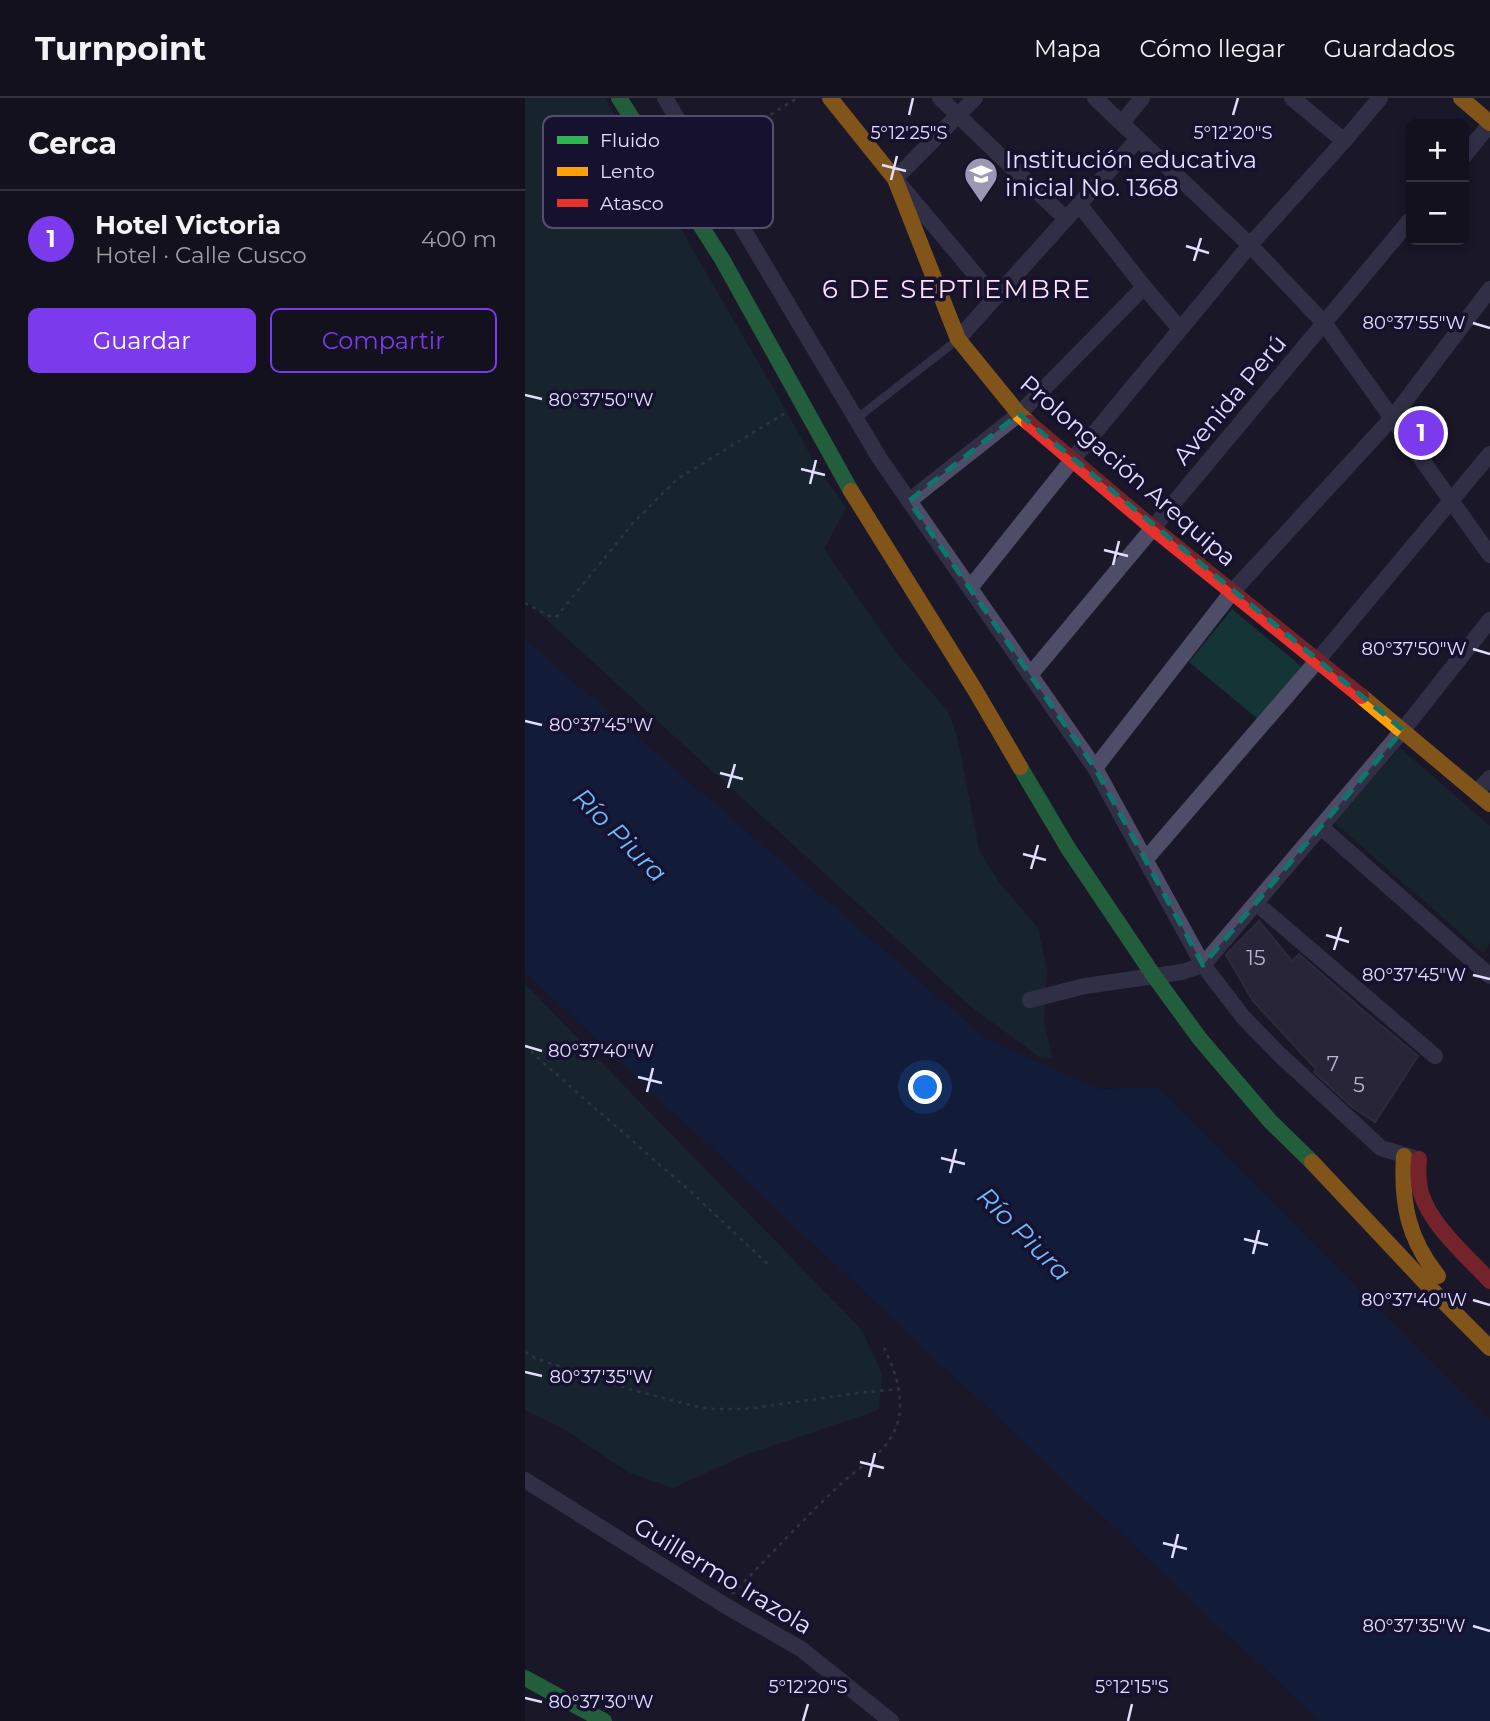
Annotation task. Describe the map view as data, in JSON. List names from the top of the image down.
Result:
{
  "streets": {
    "street": ["Avenida Perú", "Prolongación Arequipa", "Guillermo Irazola"]
  },
  "crossings": [
    ["Avenida Perú", "Prolongación Arequipa"]
  ],
  "districts": ["6 DE SEPTIEMBRE"],
  "water": ["Río Piura"],
  "places": {
    "school or university": ["Institución educativa inicial No. 1368"]
  },
  "house_numbers": ["15", "7", "5"],
  "legend": ["Fluido", "Lento", "Atasco"],
  "page": {
    "header": "Turnpoint",
    "nav": ["Mapa", "Cómo llegar", "Guardados"],
    "heading": "Cerca",
    "map_buttons": ["+", "−"],
    "list": [
      {
        "mark": "1",
        "name": "Hotel Victoria",
        "note": "Hotel · Calle Cusco",
        "value": "400 m"
      }
    ],
    "buttons": ["Guardar", "Compartir"],
    "pins": "1"
  },
  "coordinates": [
    "5°12'25\"S",
    "5°12'20\"S",
    "80°37'55\"W",
    "80°37'50\"W",
    "80°37'45\"W",
    "80°37'40\"W",
    "80°37'35\"W",
    "5°12'15\"S",
    "80°37'30\"W"
  ]
}
